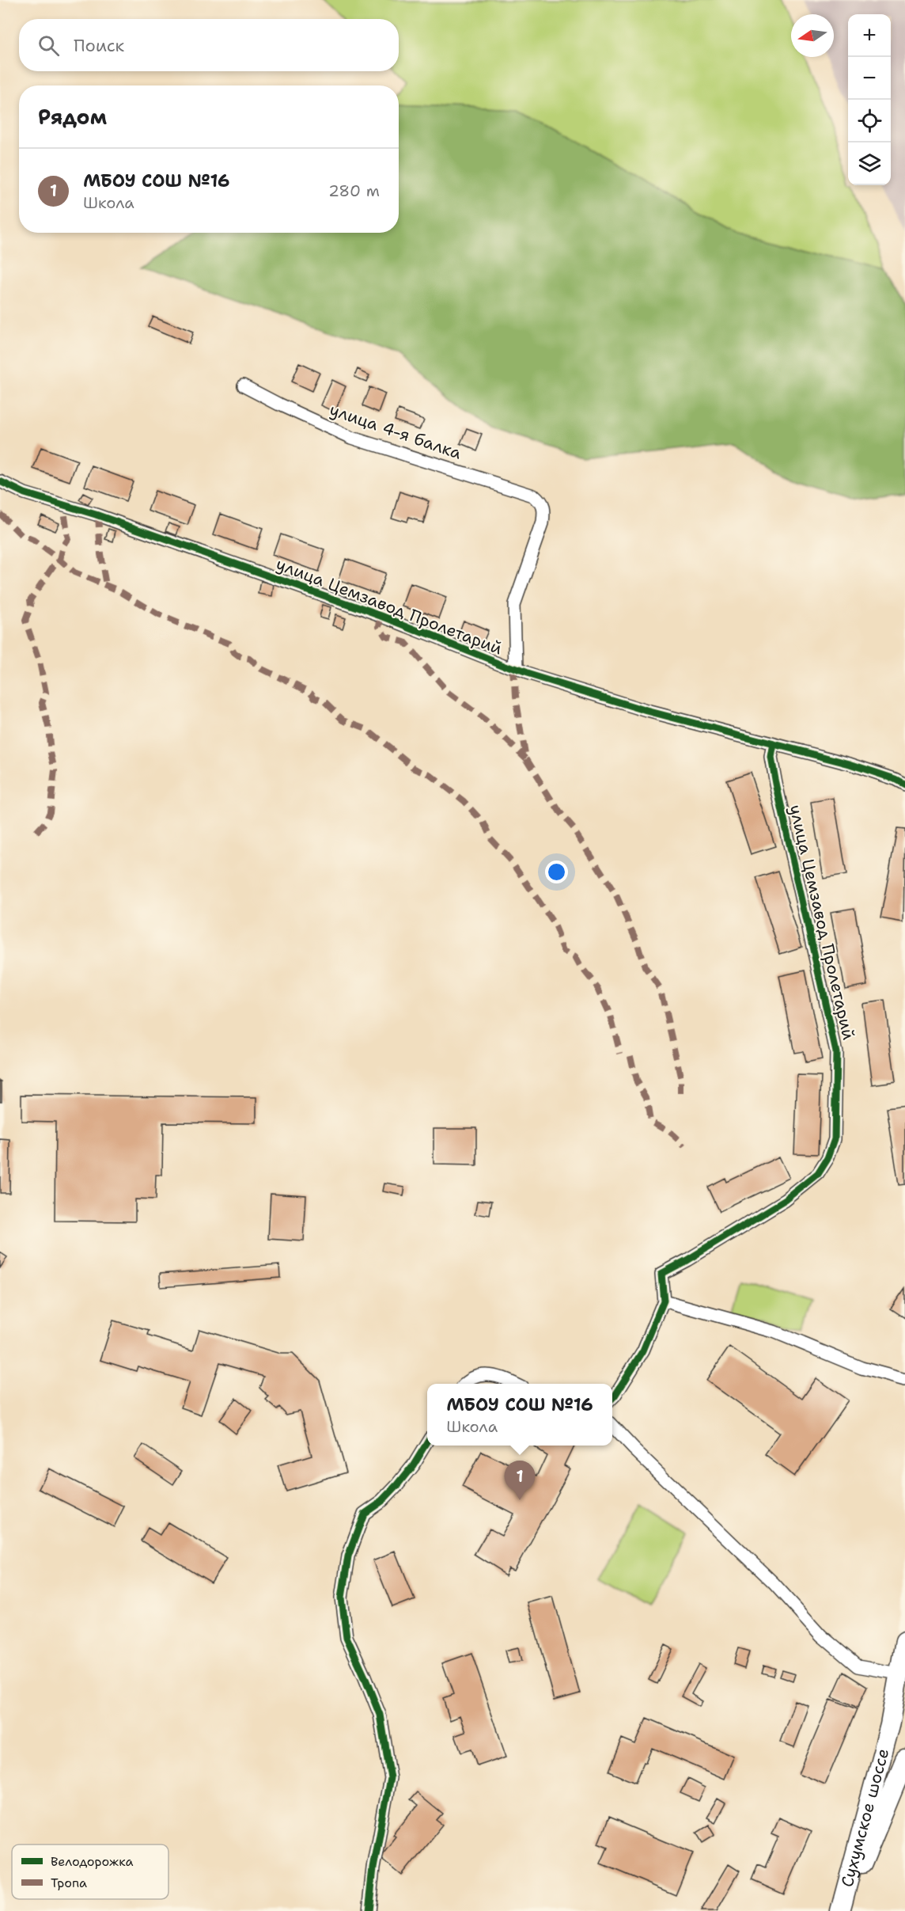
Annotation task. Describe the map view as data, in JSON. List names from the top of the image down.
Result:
{
  "streets": {
    "highway": ["Сухумское шоссе"],
    "street": ["улица 4-я балка", "улица Цемзавод Пролетарий"]
  },
  "crossings": [
    ["улица 4-я балка", "улица Цемзавод Пролетарий"]
  ],
  "legend": ["Велодорожка", "Тропа"],
  "north": "left",
  "page": {
    "map_buttons": ["+", "−"],
    "search": "Поиск",
    "heading": "Рядом",
    "list": [
      {
        "mark": "1",
        "name": "МБОУ СОШ №16",
        "note": "Школа",
        "value": "280 m"
      }
    ],
    "popup": ["МБОУ СОШ №16", "Школа"],
    "pins": "1"
  }
}
